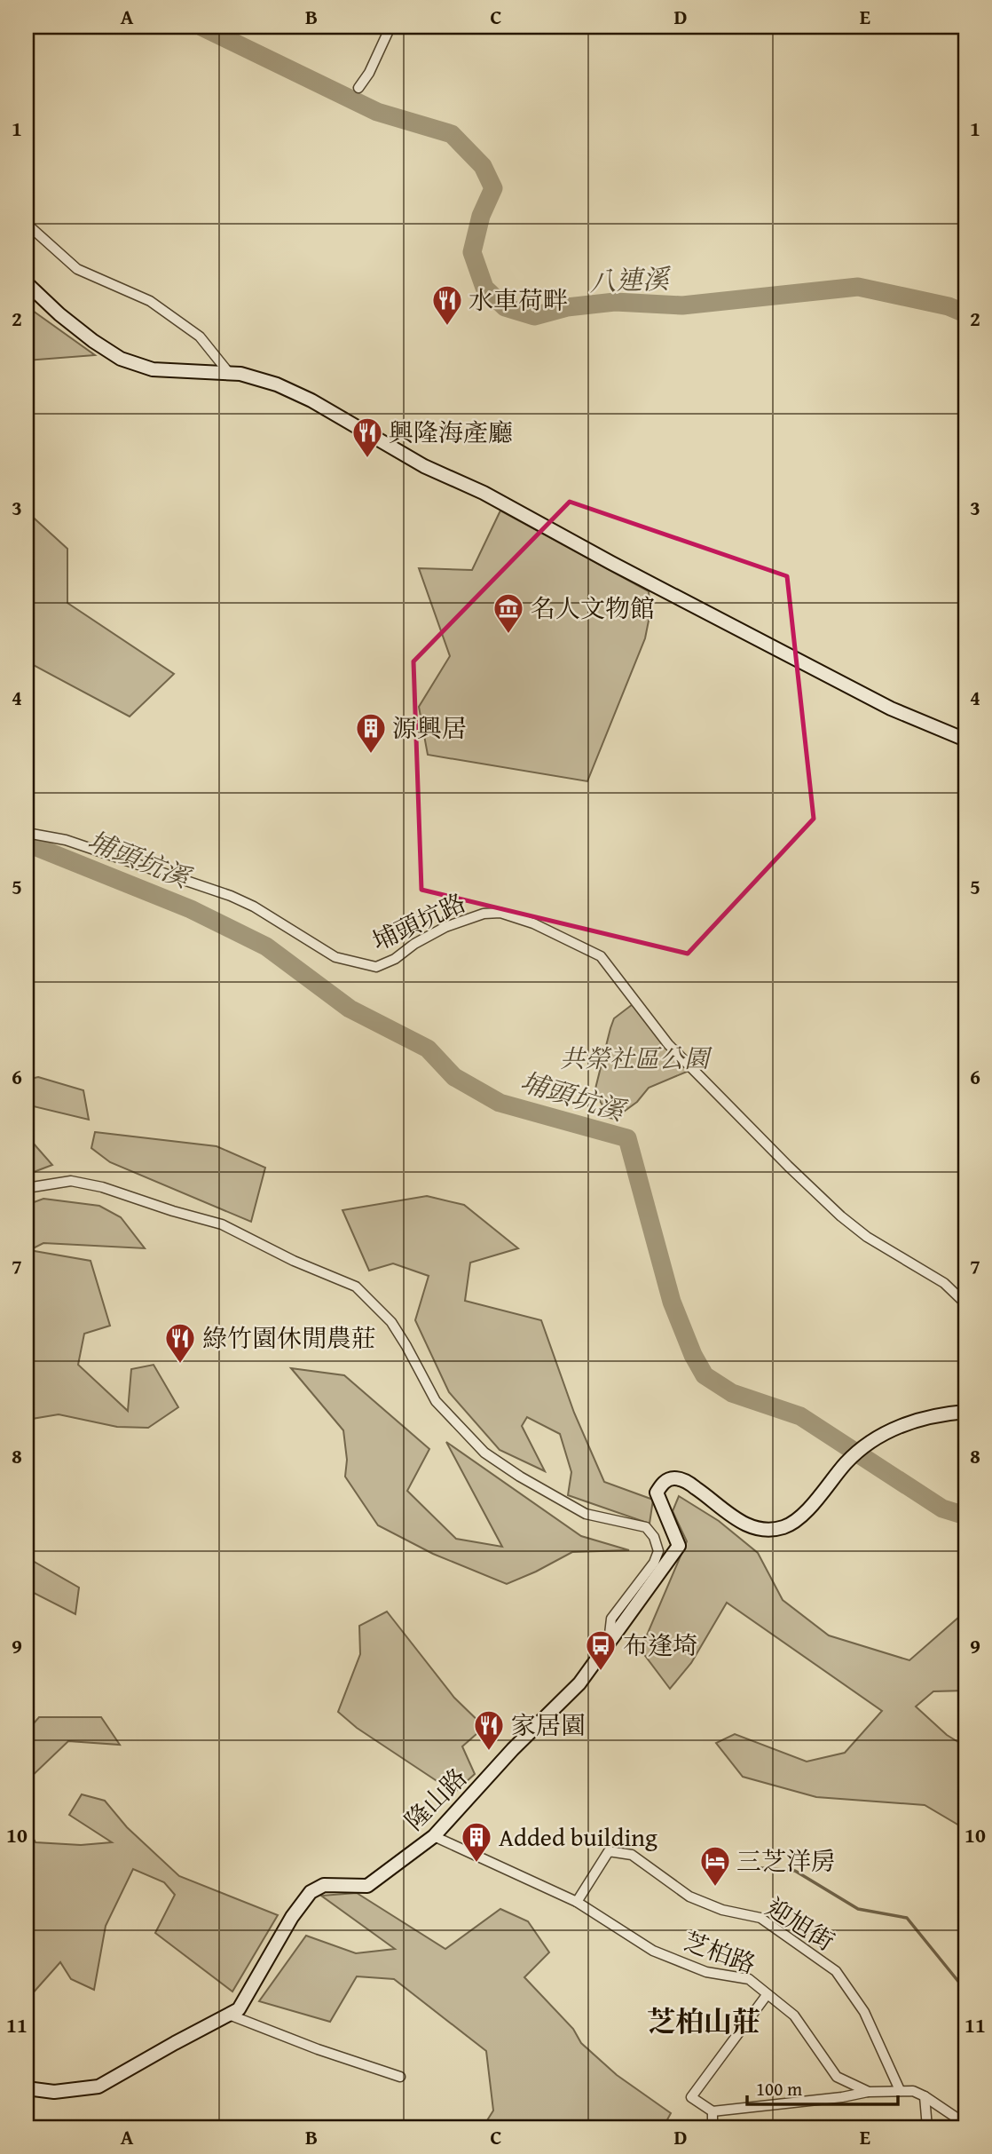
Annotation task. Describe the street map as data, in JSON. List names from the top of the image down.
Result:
{
  "streets": {
    "street": [
      "埔頭坑路",
      "隆山路",
      "迎旭街",
      "芝柏路"
    ]
  },
  "crossings": [
    ["隆山路", "芝柏路"],
    ["迎旭街", "芝柏路"]
  ],
  "districts": ["芝柏山莊"],
  "water": ["八連溪", "埔頭坑溪"],
  "parks": ["共榮社區公園"],
  "places": {
    "restaurant": [
      "水車荷畔",
      "興隆海產廳",
      "綠竹園休閒農莊",
      "家居園"
    ],
    "museum": ["名人文物館"],
    "building": ["源興居", "Added building"],
    "bus stop": ["布逢埼"],
    "hotel": ["三芝洋房"]
  },
  "scale_bar": "100 m",
  "grid": {
    "columns": [
      "A",
      "B",
      "C",
      "D",
      "E"
    ],
    "rows": [
      "1",
      "2",
      "3",
      "4",
      "5",
      "6",
      "7",
      "8",
      "9",
      "10",
      "11"
    ]
  }
}
